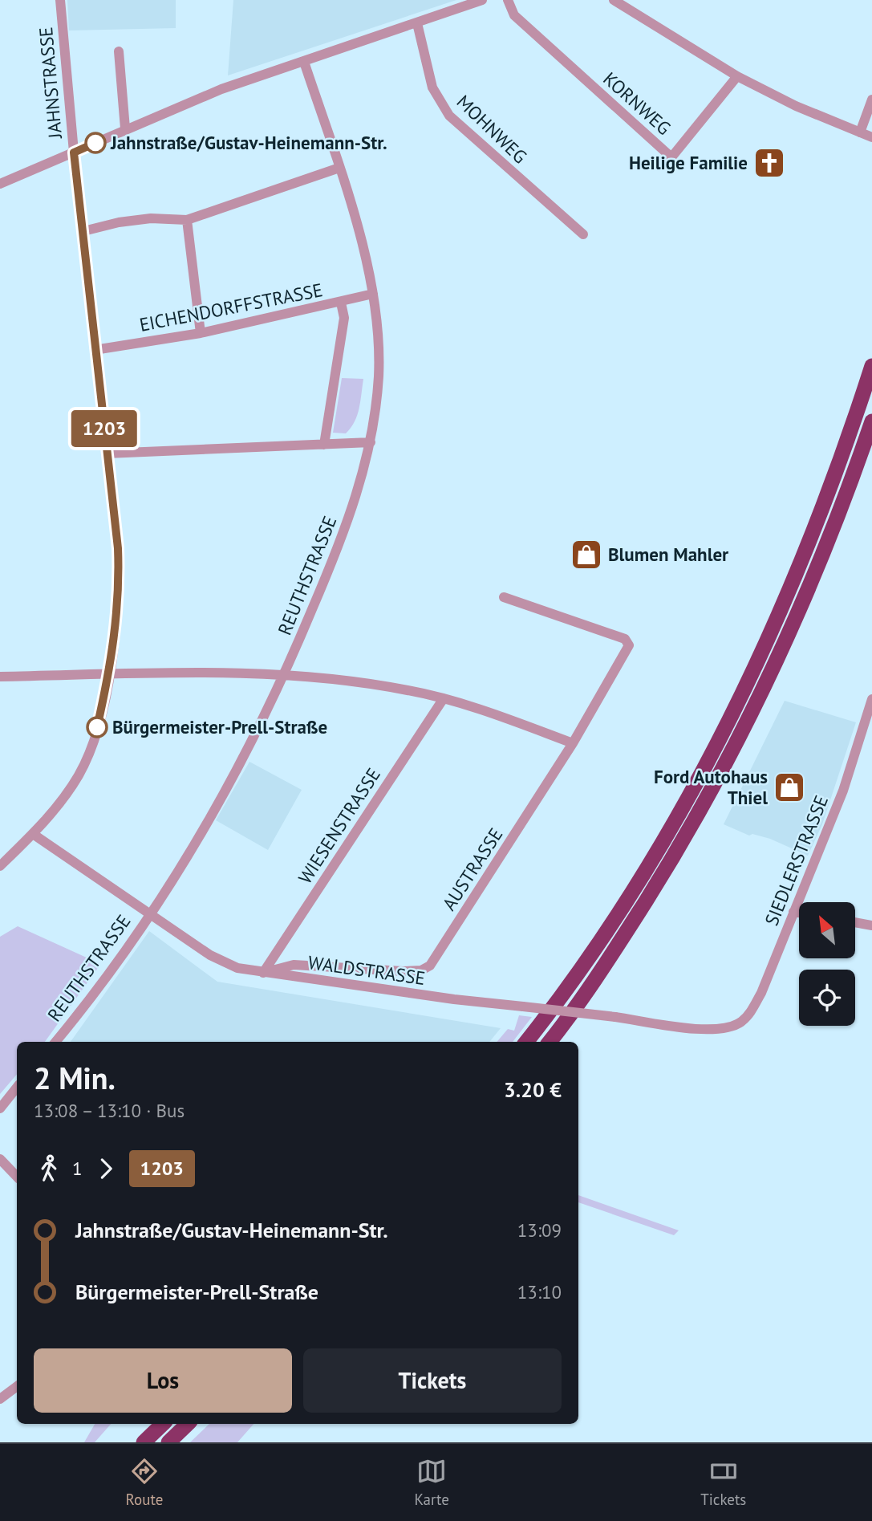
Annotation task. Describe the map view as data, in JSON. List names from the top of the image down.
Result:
{
  "streets": {
    "street": [
      "JAHNSTRASSE",
      "KORNWEG",
      "MOHNWEG",
      "EICHENDORFFSTRASSE",
      "REUTHSTRASSE",
      "WIESENSTRASSE",
      "SIEDLERSTRASSE",
      "AUSTRASSE",
      "WALDSTRASSE"
    ]
  },
  "crossings": [
    ["JAHNSTRASSE", "EICHENDORFFSTRASSE"],
    ["JAHNSTRASSE", "WALDSTRASSE"],
    ["EICHENDORFFSTRASSE", "REUTHSTRASSE"],
    ["REUTHSTRASSE", "WALDSTRASSE"],
    ["WIESENSTRASSE", "AUSTRASSE"],
    ["WIESENSTRASSE", "WALDSTRASSE"],
    ["SIEDLERSTRASSE", "WALDSTRASSE"],
    ["AUSTRASSE", "WALDSTRASSE"]
  ],
  "places": {
    "other": ["Jahnstraße/Gustav-Heinemann-Str.", "Bürgermeister-Prell-Straße"],
    "church": ["Heilige Familie"],
    "shop": ["Blumen Mahler", "Ford Autohaus Thiel"]
  },
  "lines": ["bus line 1203"],
  "north": "top left",
  "page": {
    "on_map": "1203",
    "heading": ["2 Min.", "13:08 – 13:10 · Bus", "3.20 €"],
    "legs": ["1", "1203"],
    "list": [
      {
        "name": "Jahnstraße/Gustav-Heinemann-Str.",
        "value": "13:09"
      },
      {
        "name": "Bürgermeister-Prell-Straße",
        "value": "13:10"
      }
    ],
    "buttons": ["Los", "Tickets"],
    "tabs": ["Route", "Karte", "Tickets"]
  }
}
